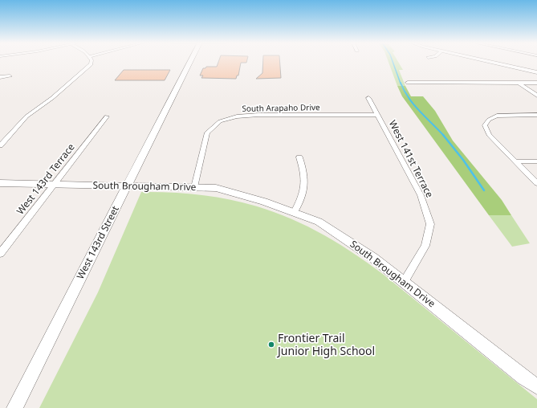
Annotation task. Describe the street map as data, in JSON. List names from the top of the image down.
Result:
{
  "streets": {
    "street": [
      "South Arapaho Drive",
      "West 141st Terrace",
      "West 143rd Terrace",
      "South Brougham Drive",
      "West 143rd Street"
    ]
  },
  "crossings": [
    ["South Arapaho Drive", "West 141st Terrace"],
    ["South Arapaho Drive", "South Brougham Drive"],
    ["West 141st Terrace", "South Brougham Drive"],
    ["West 143rd Terrace", "South Brougham Drive"],
    ["South Brougham Drive", "West 143rd Street"]
  ],
  "places": ["Frontier Trail Junior High School"]
}
